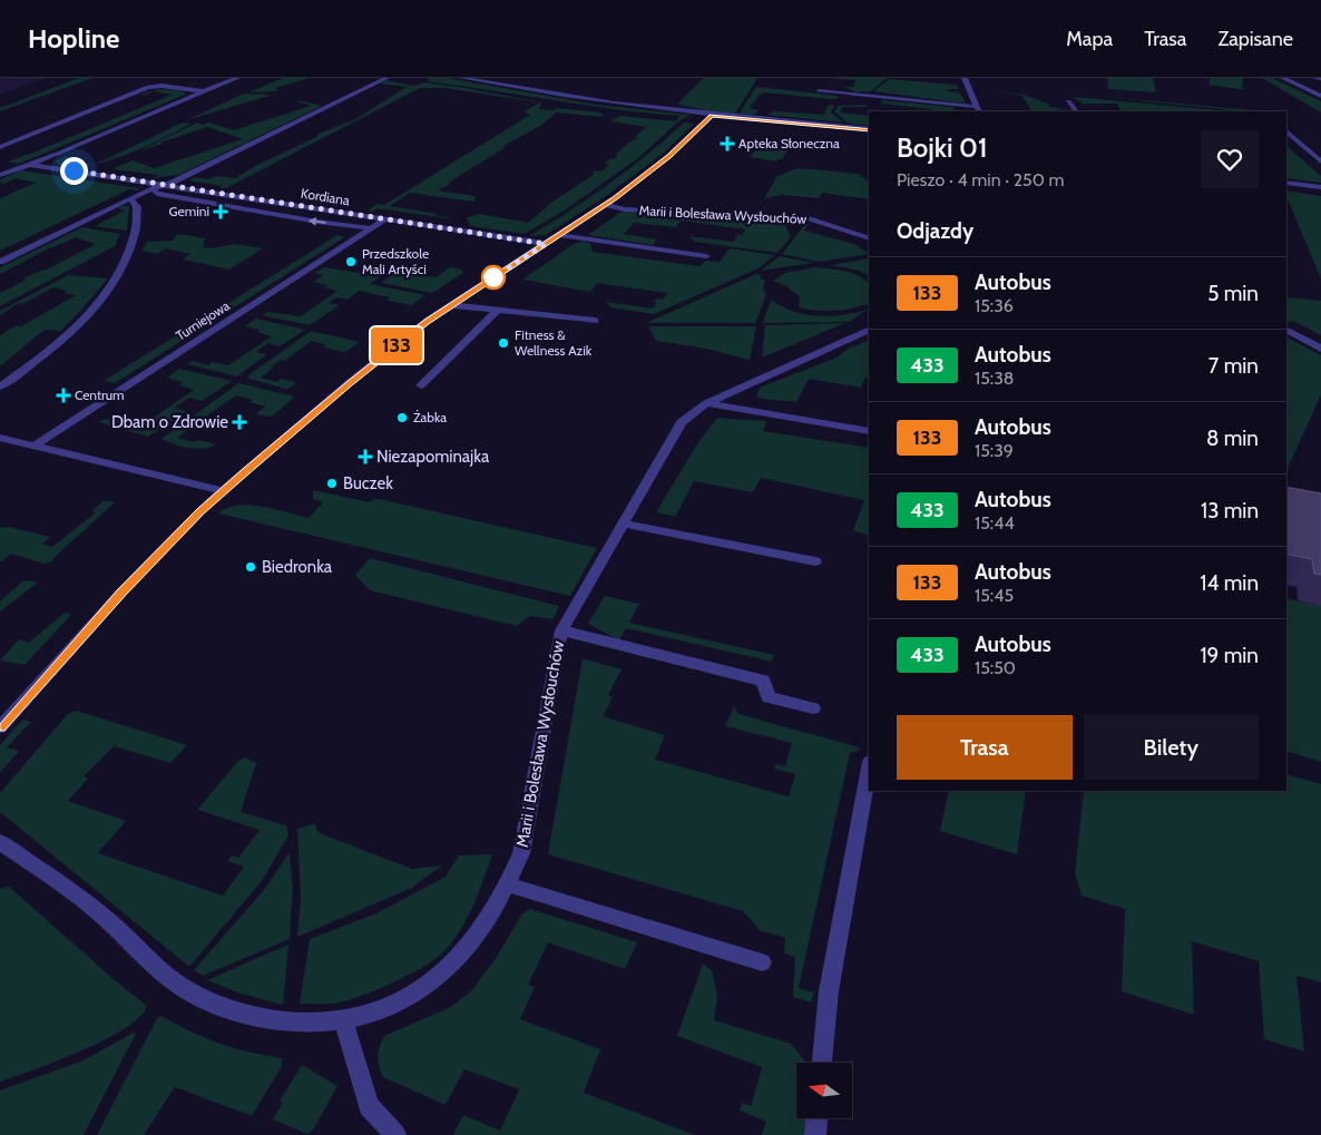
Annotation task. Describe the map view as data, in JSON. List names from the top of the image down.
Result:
{
  "streets": {
    "street": ["Kordiana", "Marii i Bolesława Wysłouchów", "Turniejowa"]
  },
  "crossings": [
    ["Kordiana", "Marii i Bolesława Wysłouchów"],
    ["Kordiana", "Turniejowa"]
  ],
  "places": {
    "health": [
      "Apteka Słoneczna",
      "Gemini",
      "Centrum",
      "Dbam o Zdrowie",
      "Niezapominajka"
    ],
    "other": [
      "Przedszkole Mali Artyści",
      "Fitness & Wellness Azik",
      "Żabka",
      "Buczek",
      "Biedronka"
    ]
  },
  "lines": ["bus line 133"],
  "north": "left",
  "page": {
    "header": "Hopline",
    "nav": ["Mapa", "Trasa", "Zapisane"],
    "on_map": "133",
    "heading": [
      ["Bojki 01", "Pieszo · 4 min · 250 m"],
      "Odjazdy"
    ],
    "list": [
      {
        "mark": "133",
        "name": "Autobus",
        "note": "15:36",
        "value": "5 min"
      },
      {
        "mark": "433",
        "name": "Autobus",
        "note": "15:38",
        "value": "7 min"
      },
      {
        "mark": "133",
        "name": "Autobus",
        "note": "15:39",
        "value": "8 min"
      },
      {
        "mark": "433",
        "name": "Autobus",
        "note": "15:44",
        "value": "13 min"
      },
      {
        "mark": "133",
        "name": "Autobus",
        "note": "15:45",
        "value": "14 min"
      },
      {
        "mark": "433",
        "name": "Autobus",
        "note": "15:50",
        "value": "19 min"
      }
    ],
    "buttons": ["Trasa", "Bilety"]
  }
}
